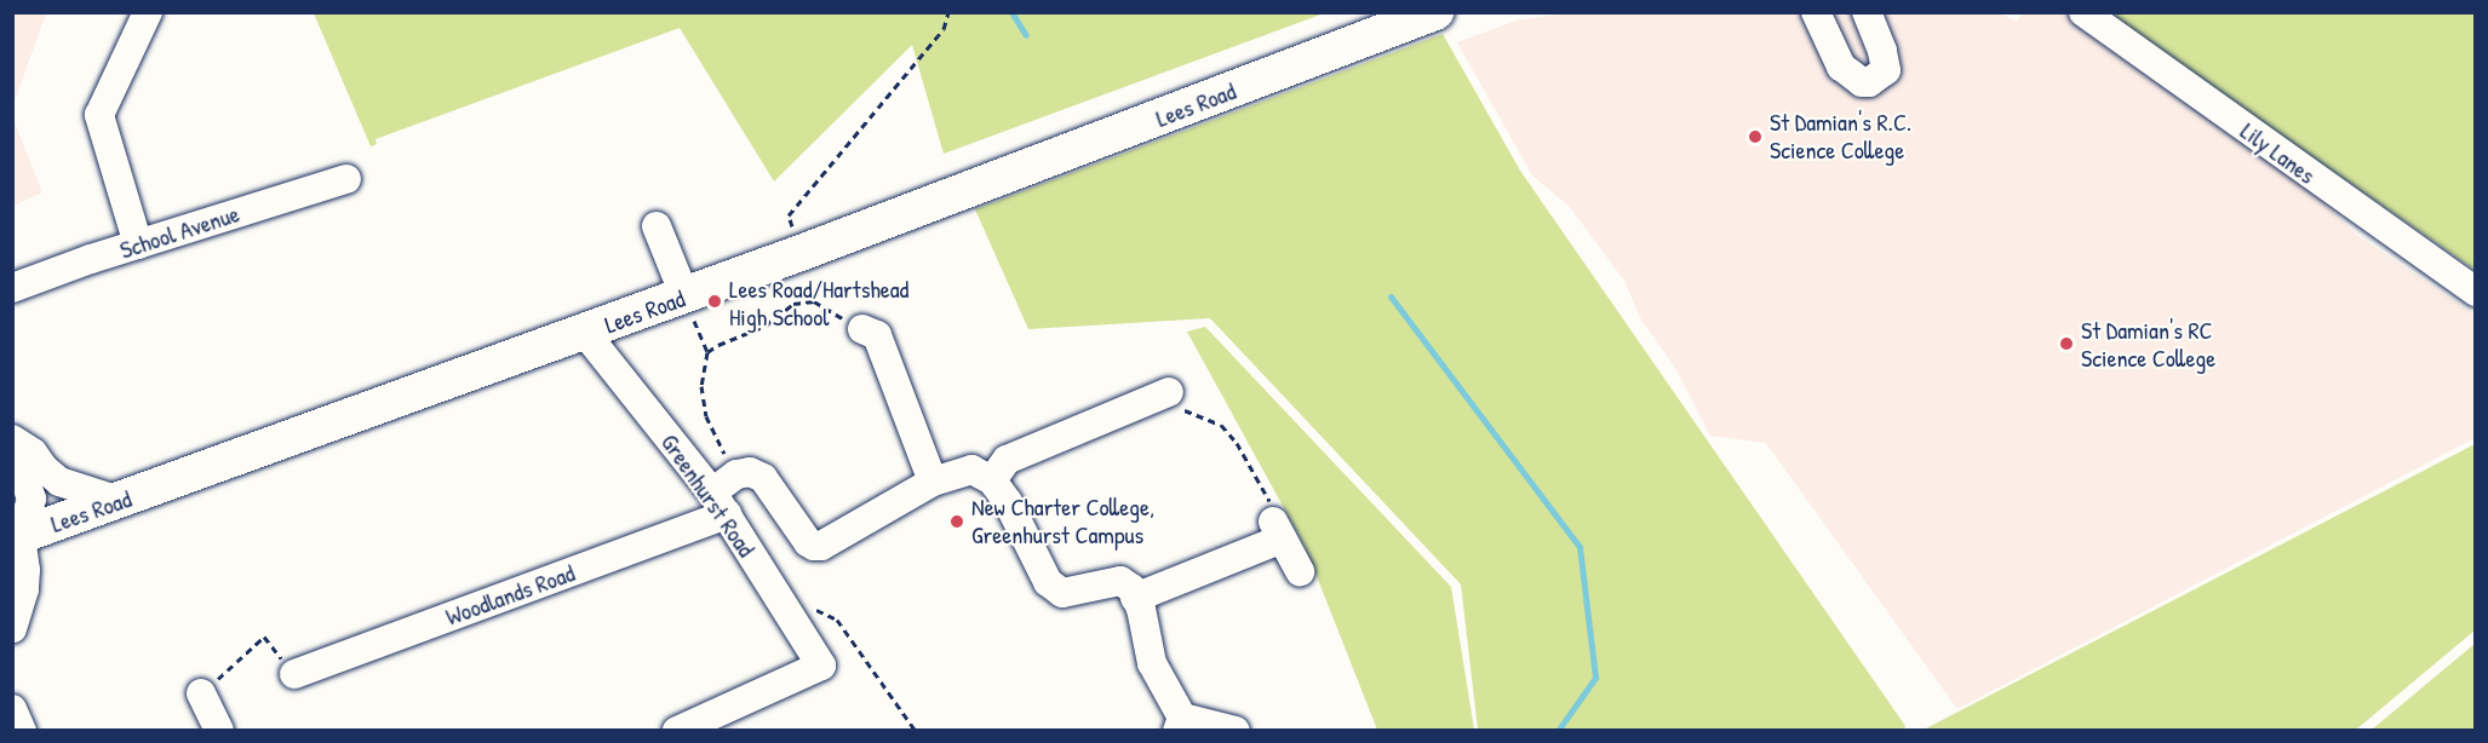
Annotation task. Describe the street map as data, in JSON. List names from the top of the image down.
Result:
{
  "streets": {
    "main road": ["Lees Road"],
    "street": [
      "Lily Lanes",
      "School Avenue",
      "Greenhurst Road",
      "Woodlands Road"
    ]
  },
  "crossings": [
    ["Lees Road", "Greenhurst Road"],
    ["Greenhurst Road", "Woodlands Road"]
  ],
  "places": [
    "St Damian's R.C. Science College",
    "Lees Road/Hartshead High School",
    "St Damian's RC Science College",
    "New Charter College, Greenhurst Campus"
  ]
}
